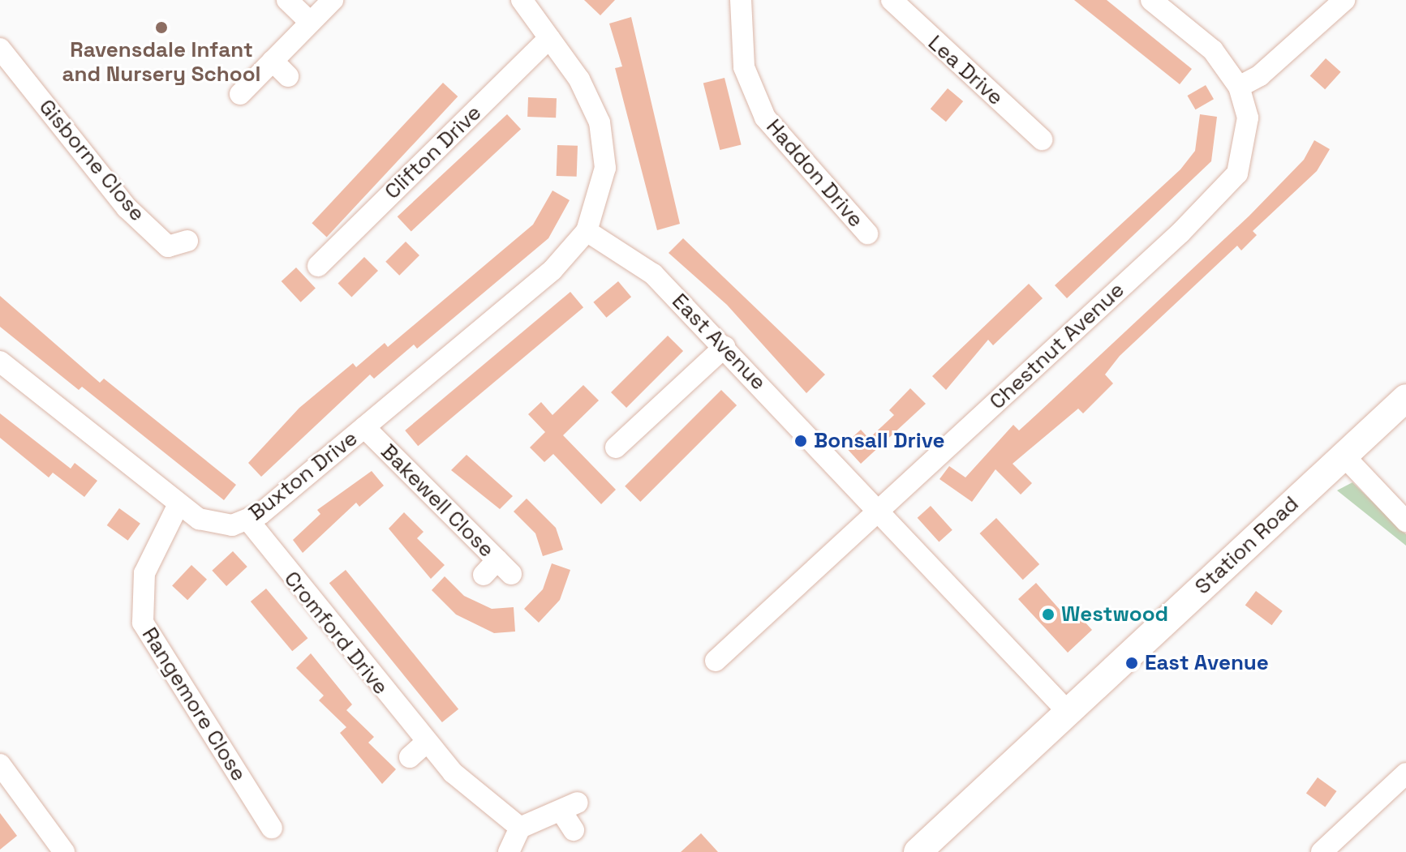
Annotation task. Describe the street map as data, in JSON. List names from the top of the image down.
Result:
{
  "streets": {
    "main road": ["Station Road"],
    "street": [
      "Lea Drive",
      "Clifton Drive",
      "Gisborne Close",
      "Haddon Drive",
      "East Avenue",
      "Chestnut Avenue",
      "Buxton Drive",
      "Bakewell Close",
      "Cromford Drive",
      "Rangemore Close"
    ]
  },
  "crossings": [
    ["East Avenue", "Chestnut Avenue"],
    ["East Avenue", "Buxton Drive"],
    ["East Avenue", "Station Road"],
    ["Buxton Drive", "Bakewell Close"],
    ["Buxton Drive", "Cromford Drive"],
    ["Buxton Drive", "Rangemore Close"]
  ],
  "places": [
    "Ravensdale Infant and Nursery School",
    "Bonsall Drive",
    "Westwood",
    "East Avenue"
  ]
}
